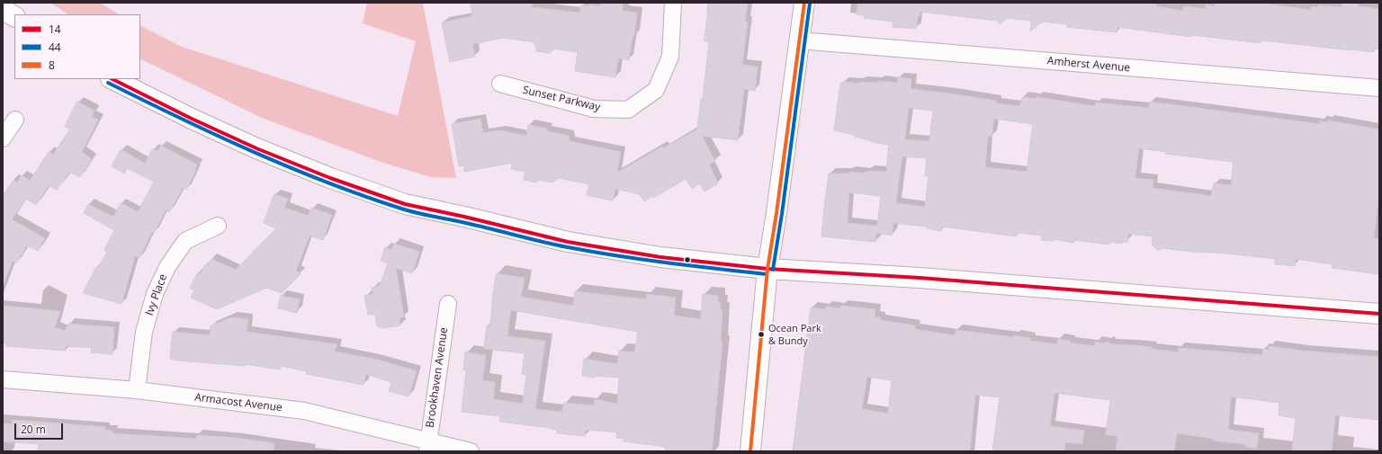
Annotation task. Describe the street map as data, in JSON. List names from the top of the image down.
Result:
{
  "streets": {
    "street": [
      "Amherst Avenue",
      "Sunset Parkway",
      "Ivy Place",
      "Brookhaven Avenue",
      "Armacost Avenue"
    ]
  },
  "crossings": [
    ["Ivy Place", "Armacost Avenue"],
    ["Brookhaven Avenue", "Armacost Avenue"]
  ],
  "places": ["Ocean Park & Bundy"],
  "lines": ["transit line 8", "transit line 44", "transit line 14"],
  "legend": ["14", "44", "8"],
  "scale_bar": "20 m"
}
